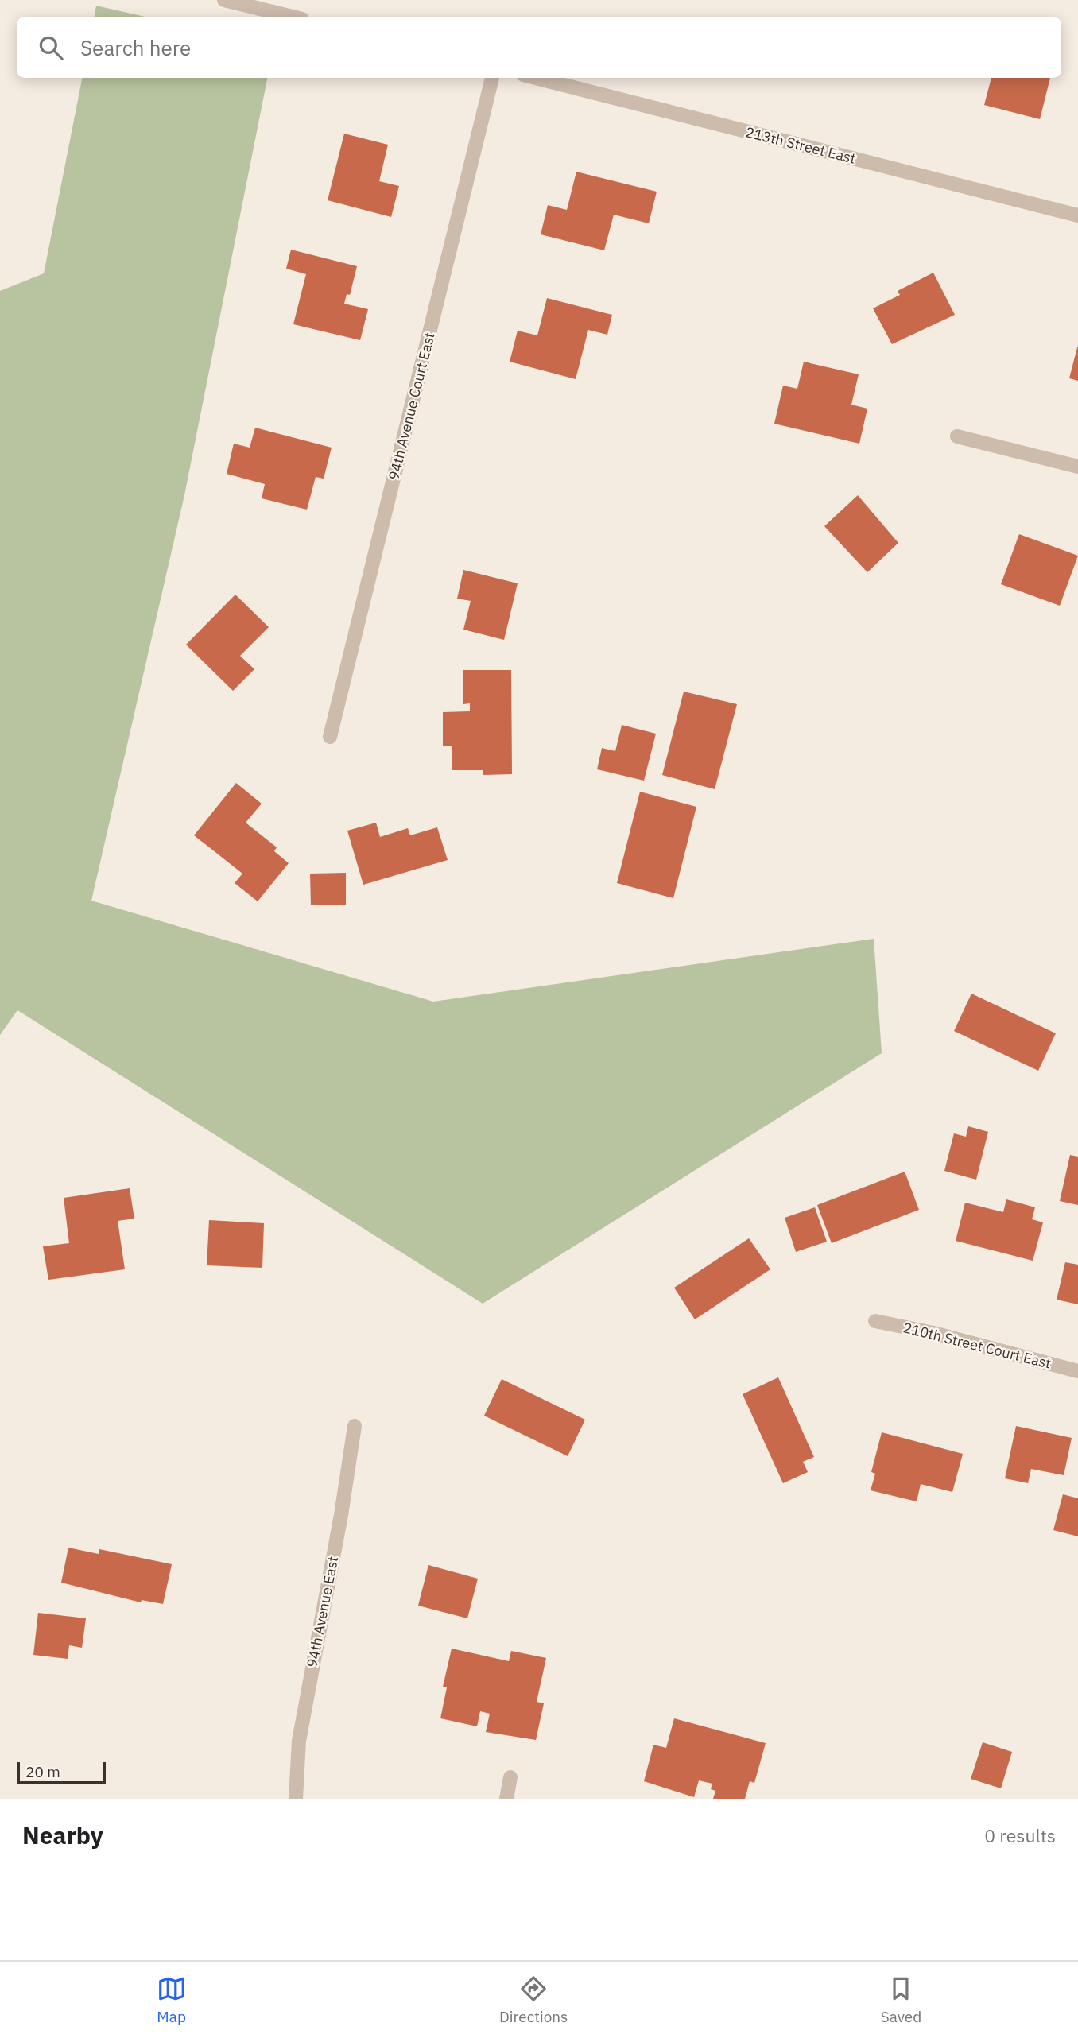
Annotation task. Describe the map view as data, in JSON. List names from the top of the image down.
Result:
{
  "streets": {
    "street": [
      "213th Street East",
      "94th Avenue Court East",
      "210th Street Court East",
      "94th Avenue East"
    ]
  },
  "scale_bar": "20 m",
  "page": {
    "search": "Search here",
    "scale": "20 m",
    "heading": ["Nearby", "0 results"],
    "nav": ["Map", "Directions", "Saved"]
  }
}
